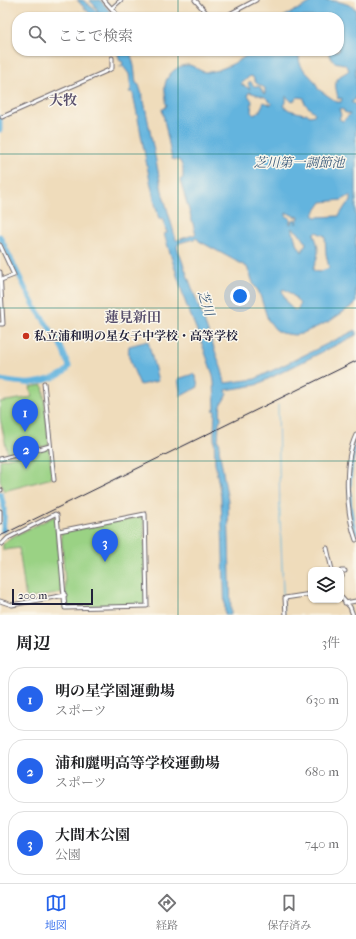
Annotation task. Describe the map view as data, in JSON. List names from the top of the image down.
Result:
{
  "districts": ["大牧", "蓮見新田"],
  "water": ["芝川第一調節池", "芝川"],
  "places": ["私立浦和明の星女子中学校・高等学校"],
  "scale_bar": "200 m",
  "page": {
    "search": "ここで検索",
    "pins": ["1", "2", "3"],
    "scale": "200 m",
    "heading": ["周辺", "3件"],
    "list": [
      {
        "mark": "1",
        "name": "明の星学園運動場",
        "note": "スポーツ",
        "value": "630 m"
      },
      {
        "mark": "2",
        "name": "浦和麗明高等学校運動場",
        "note": "スポーツ",
        "value": "680 m"
      },
      {
        "mark": "3",
        "name": "大間木公園",
        "note": "公園",
        "value": "740 m"
      }
    ],
    "nav": ["地図", "経路", "保存済み"]
  }
}
